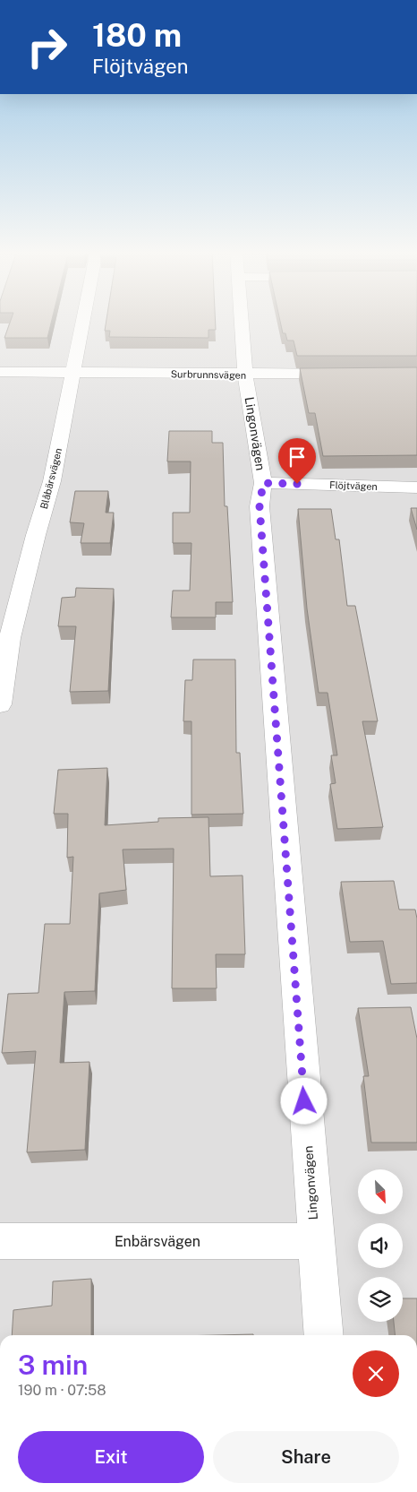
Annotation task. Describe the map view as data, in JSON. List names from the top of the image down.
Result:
{
  "streets": {
    "street": [
      "Surbrunnsvägen",
      "Lingonvägen",
      "Blåbärsvägen",
      "Flöjtvägen",
      "Enbärsvägen"
    ]
  },
  "crossings": [
    ["Surbrunnsvägen", "Lingonvägen"],
    ["Surbrunnsvägen", "Blåbärsvägen"],
    ["Lingonvägen", "Flöjtvägen"],
    ["Lingonvägen", "Enbärsvägen"]
  ],
  "north": "bottom right",
  "page": {
    "turn": ["180 m", "Flöjtvägen"],
    "heading": ["3 min", "190 m · 07:58"],
    "buttons": ["Exit", "Share"]
  }
}
